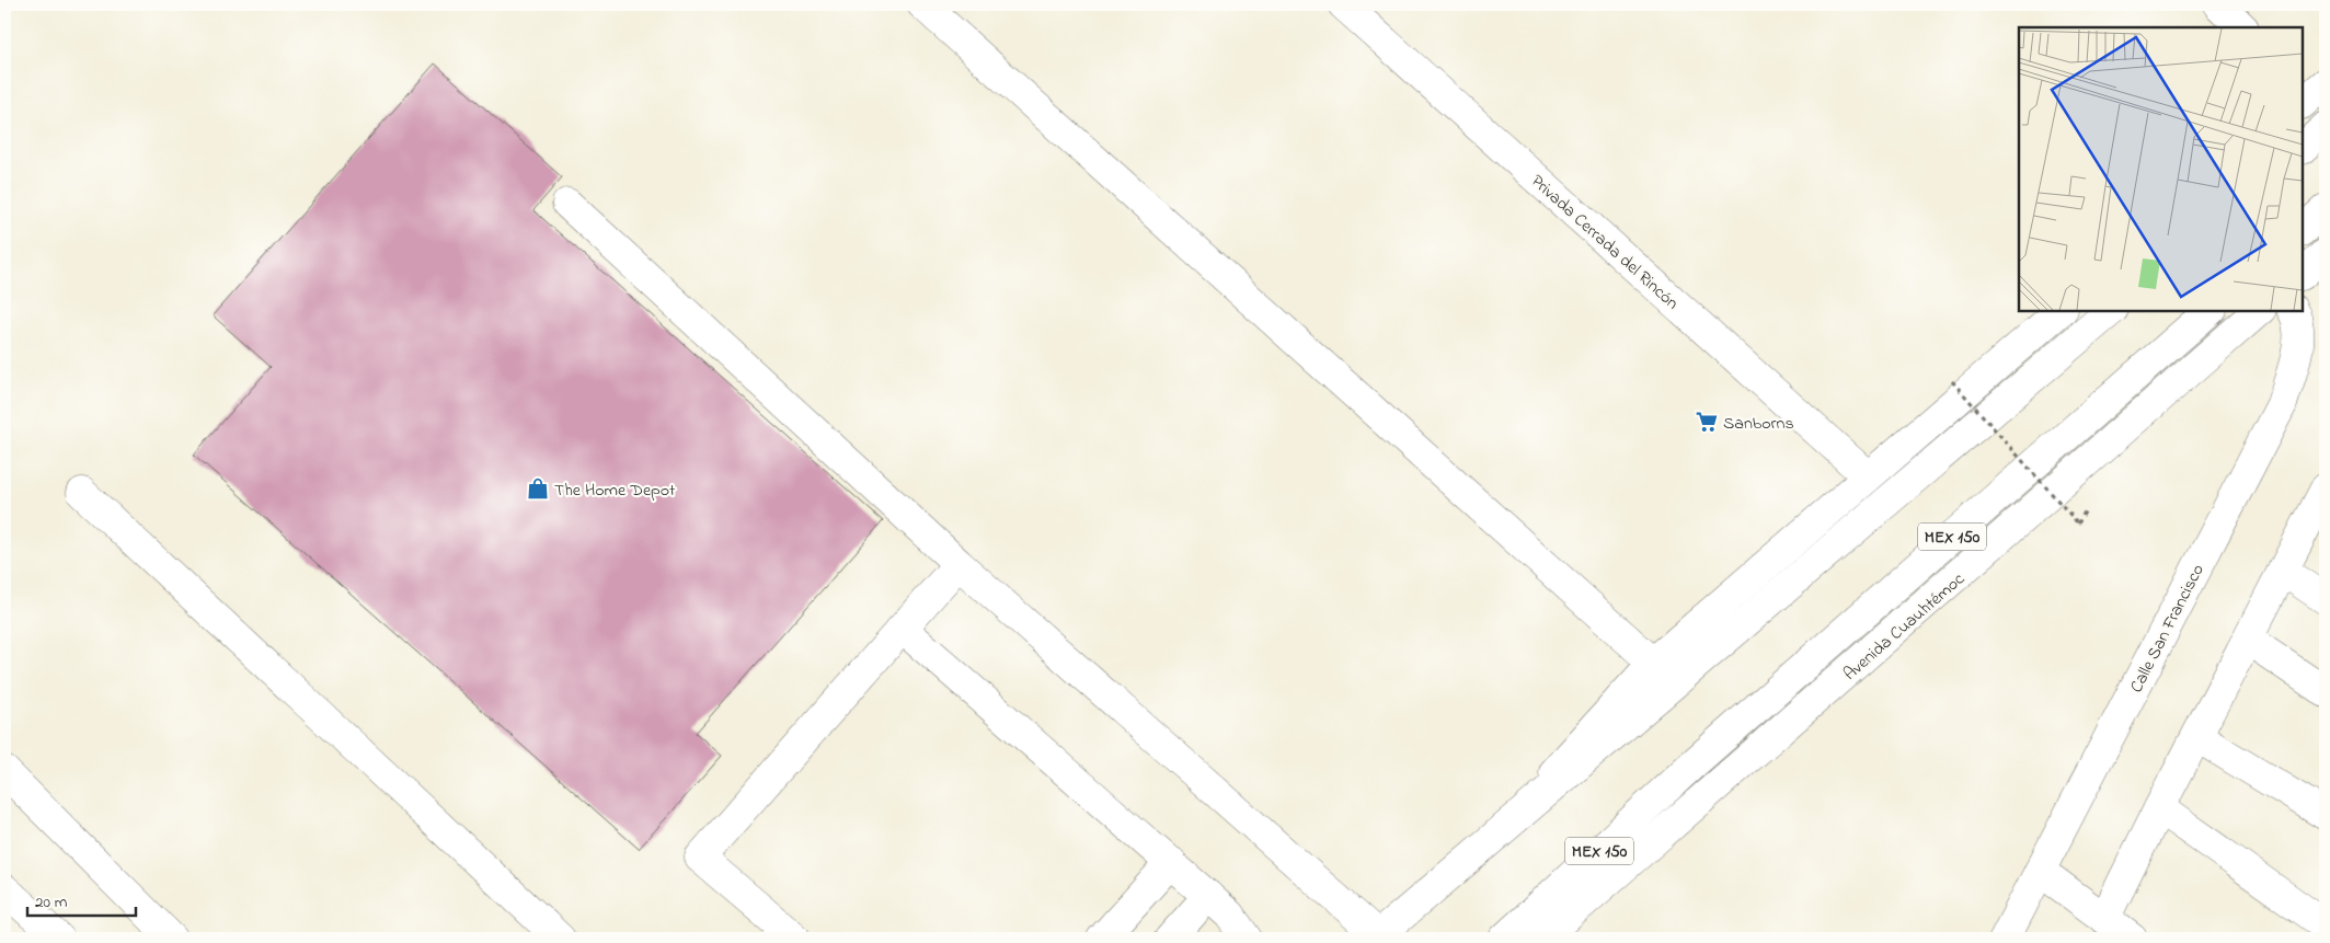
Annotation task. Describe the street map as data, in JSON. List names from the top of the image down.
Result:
{
  "streets": {
    "street": [
      "Privada Cerrada del Rincón",
      "MEX 150",
      "Avenida Cuauhtémoc",
      "Calle San Francisco"
    ]
  },
  "places": {
    "supermarket": ["Sanborns"],
    "shop": ["The Home Depot"]
  },
  "scale_bar": "20 m"
}
